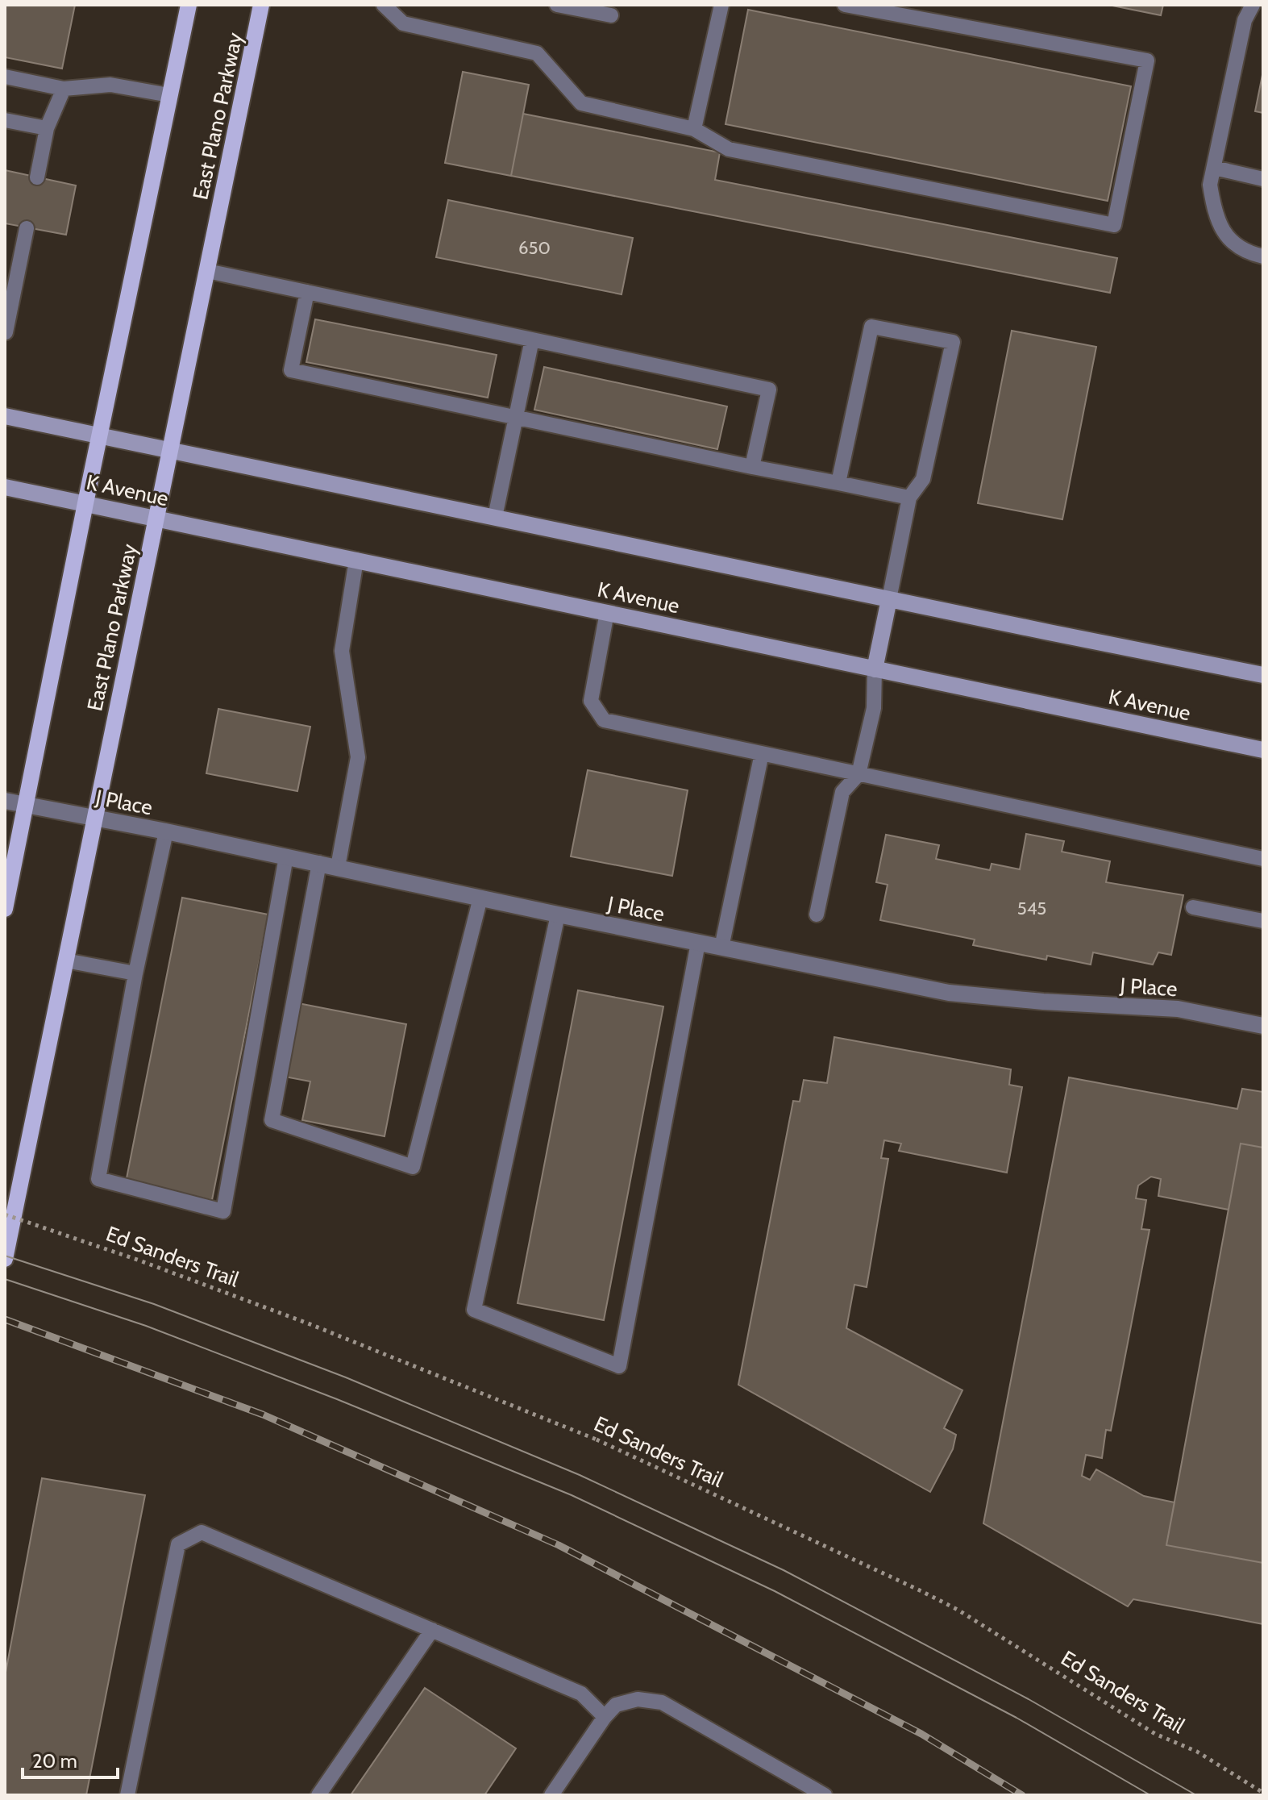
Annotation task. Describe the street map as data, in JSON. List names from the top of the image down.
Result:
{
  "streets": {
    "main road": ["East Plano Parkway", "K Avenue"],
    "street": ["J Place"],
    "path": ["Ed Sanders Trail"]
  },
  "crossings": [
    ["East Plano Parkway", "K Avenue"],
    ["East Plano Parkway", "J Place"]
  ],
  "house_numbers": ["650", "545"],
  "scale_bar": "20 m"
}
